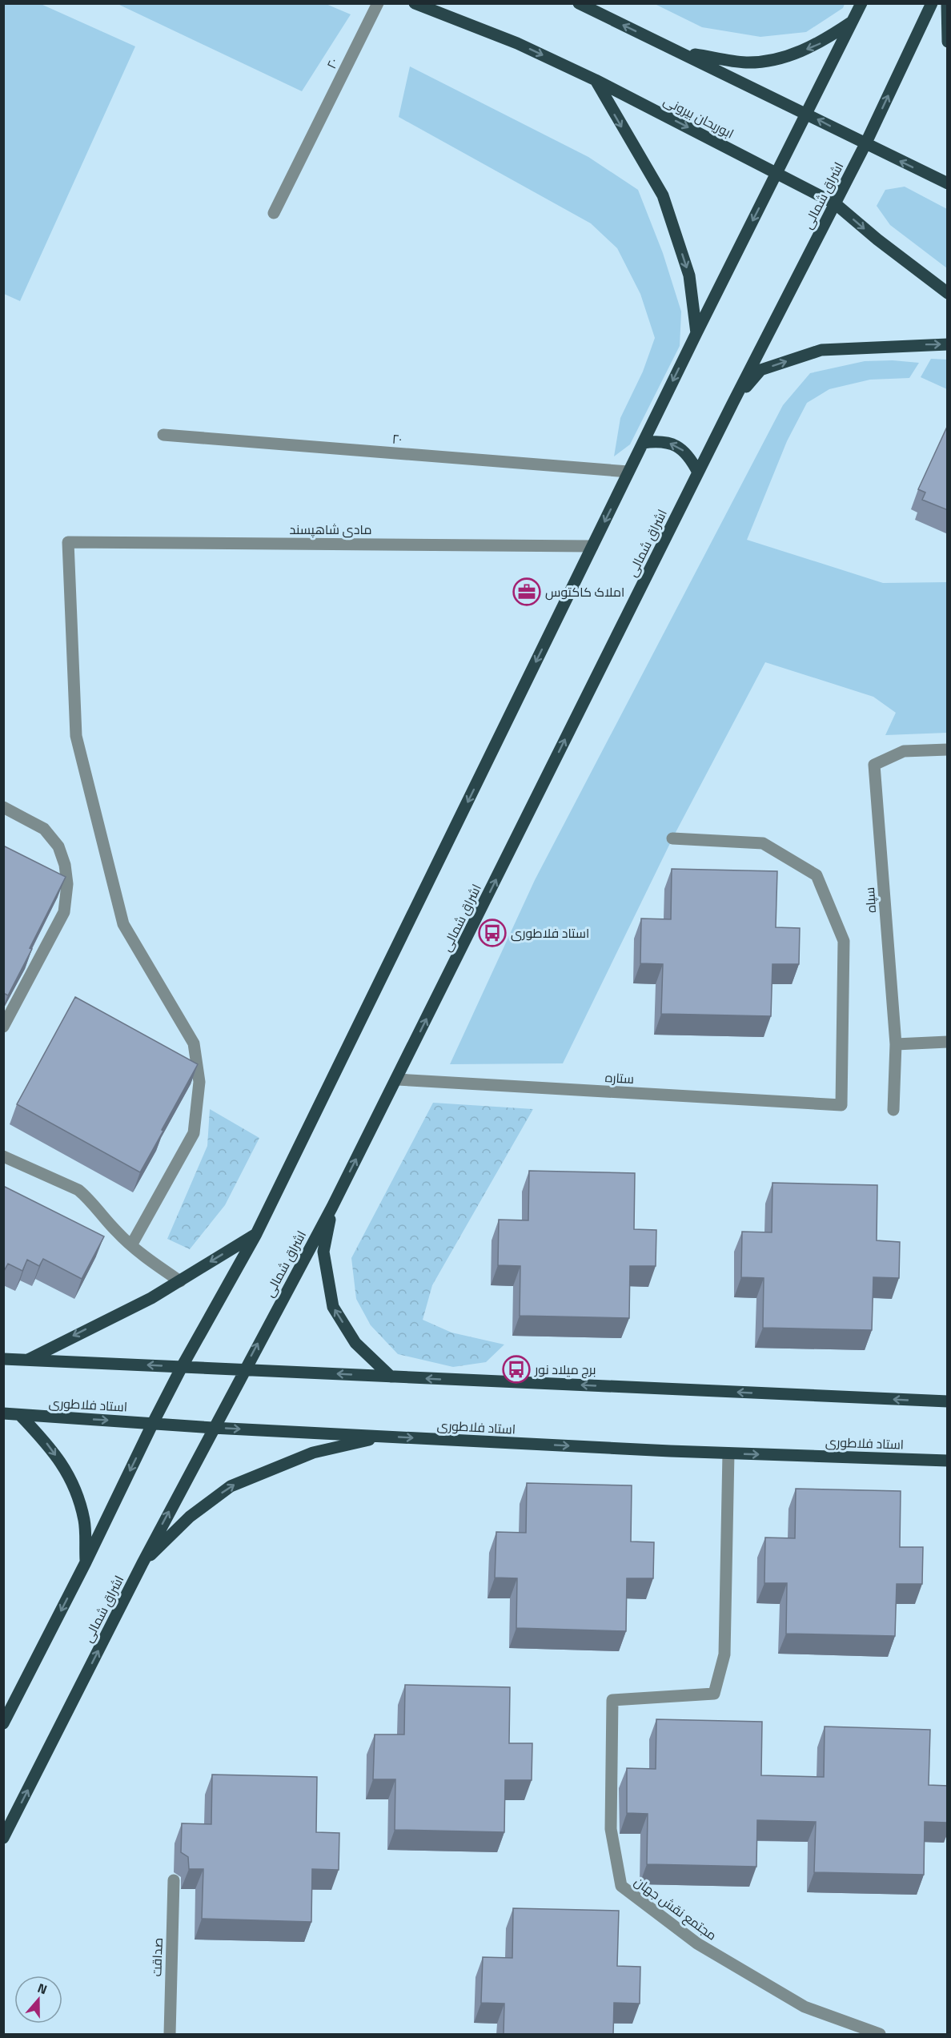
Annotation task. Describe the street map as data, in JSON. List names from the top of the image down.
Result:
{
  "streets": {
    "main road": ["ابوریحان بیرونی", "اشراق شمالی", "استاد فلاطوری"],
    "street": [
      "۲۰",
      "مادی شاهپسند",
      "سپاه",
      "ستاره",
      "مجتمع نقش جهان",
      "صداقت"
    ]
  },
  "crossings": [
    ["ابوریحان بیرونی", "اشراق شمالی"],
    ["اشراق شمالی", "ستاره"],
    ["اشراق شمالی", "استاد فلاطوری"],
    ["استاد فلاطوری", "مجتمع نقش جهان"]
  ],
  "places": {
    "office": ["املاک کاکتوس"],
    "bus stop": ["استاد فلاطوری", "برج میلاد نور"]
  },
  "north": "top"
}
